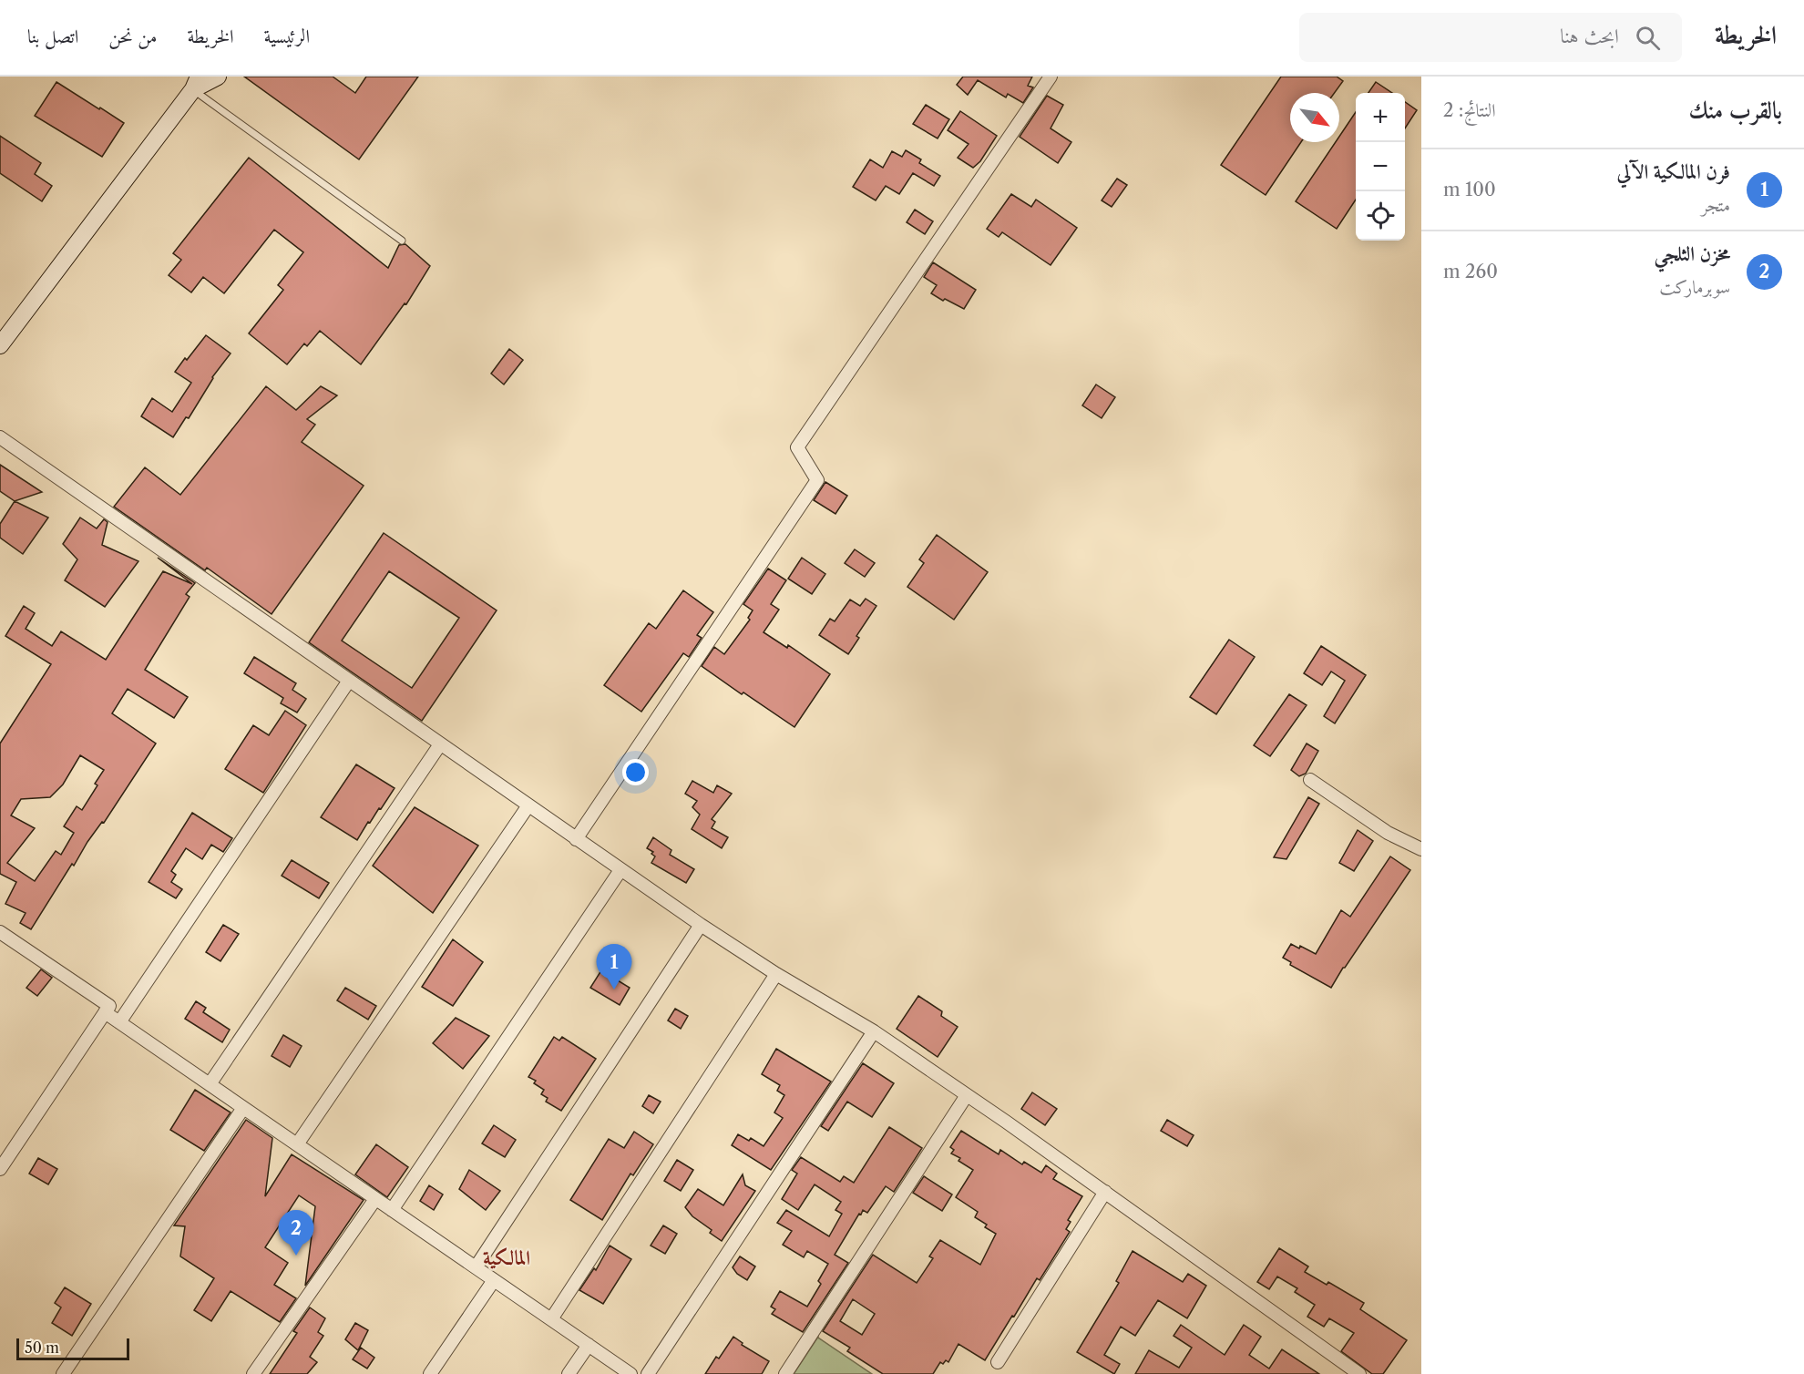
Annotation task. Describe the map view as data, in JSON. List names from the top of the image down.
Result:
{
  "districts": ["المالكية"],
  "scale_bar": "50 m",
  "north": "bottom right",
  "page": {
    "header": "الخريطة",
    "search": "ابحث هنا",
    "nav": [
      "الرئيسية",
      "الخريطة",
      "من نحن",
      "اتصل بنا"
    ],
    "heading": ["بالقرب منك", "النتائج: 2"],
    "map_buttons": ["+", "−"],
    "list": [
      {
        "mark": "1",
        "name": "فرن المالكية الآلي",
        "note": "متجر",
        "value": "100 m"
      },
      {
        "mark": "2",
        "name": "مخزن الثلجي",
        "note": "سوبرماركت",
        "value": "260 m"
      }
    ],
    "pins": ["1", "2"],
    "scale": "50 m"
  }
}
